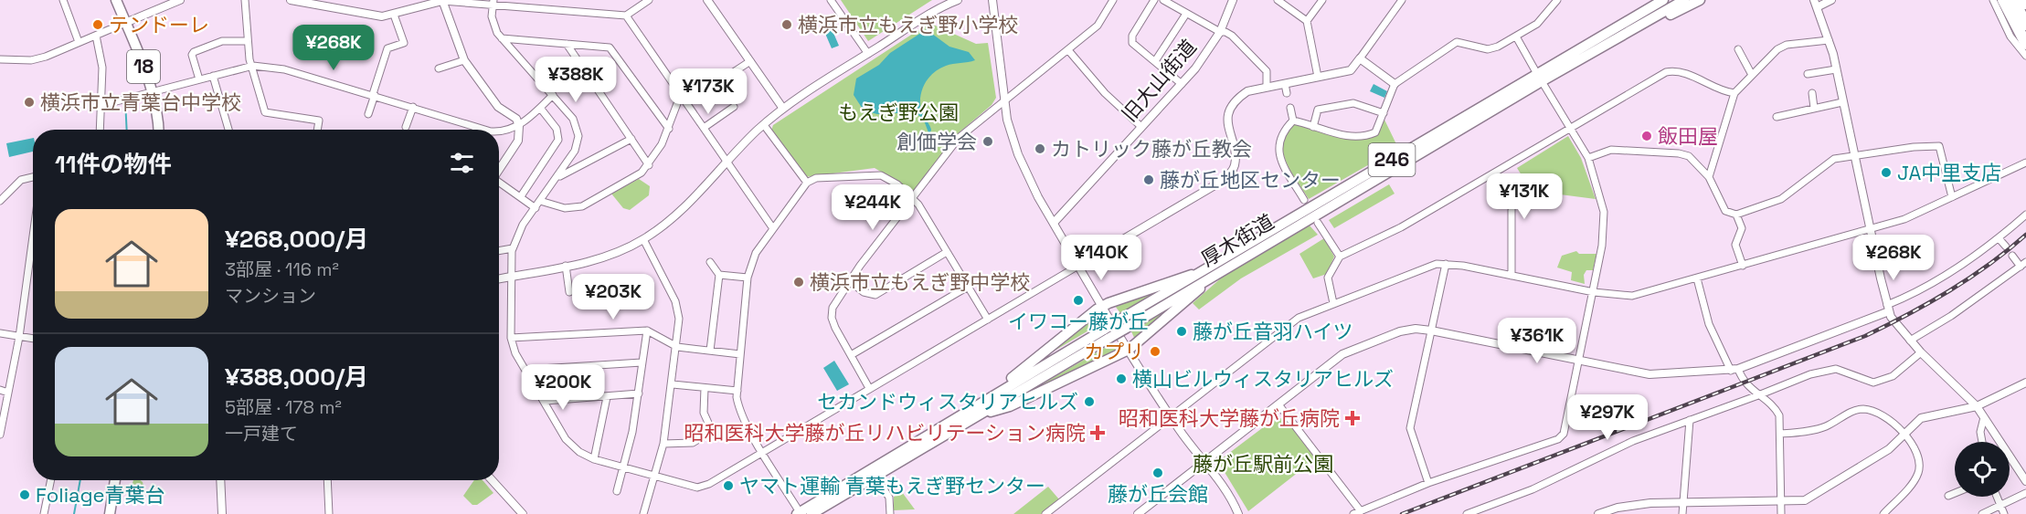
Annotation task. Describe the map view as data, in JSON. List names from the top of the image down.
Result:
{
  "streets": {
    "main road": ["18", "246", "厚木街道"],
    "street": ["旧大山街道"]
  },
  "crossings": [
    ["246", "厚木街道"]
  ],
  "parks": ["もえぎ野公園", "藤が丘駅前公園"],
  "places": {
    "other": [
      "テンドーレ",
      "横浜市立もえぎ野小学校",
      "横浜市立青葉台中学校",
      "飯田屋",
      "創価学会",
      "カトリック藤が丘教会",
      "JA中里支店",
      "藤が丘地区センター",
      "横浜市立もえぎ野中学校",
      "イワコー藤が丘",
      "藤が丘音羽ハイツ",
      "カプリ",
      "横山ビルウィスタリアヒルズ",
      "セカンドウィスタリアヒルズ",
      "藤が丘会館",
      "ヤマト運輸 青葉もえぎ野センター",
      "Foliage青葉台"
    ],
    "health": ["昭和医科大学藤が丘病院", "昭和医科大学藤が丘リハビリテーション病院"]
  },
  "page": {
    "price": [
      "¥268K",
      "¥388K",
      "¥173K",
      "¥131K",
      "¥244K",
      "¥140K",
      "¥268K",
      "¥203K",
      "¥361K",
      "¥200K",
      "¥297K"
    ],
    "heading": "11件の物件",
    "list": [
      {
        "name": "¥268,000/月",
        "note": "3部屋 · 116 m² · マンション"
      },
      {
        "name": "¥388,000/月",
        "note": "5部屋 · 178 m² · 一戸建て"
      }
    ]
  }
}
